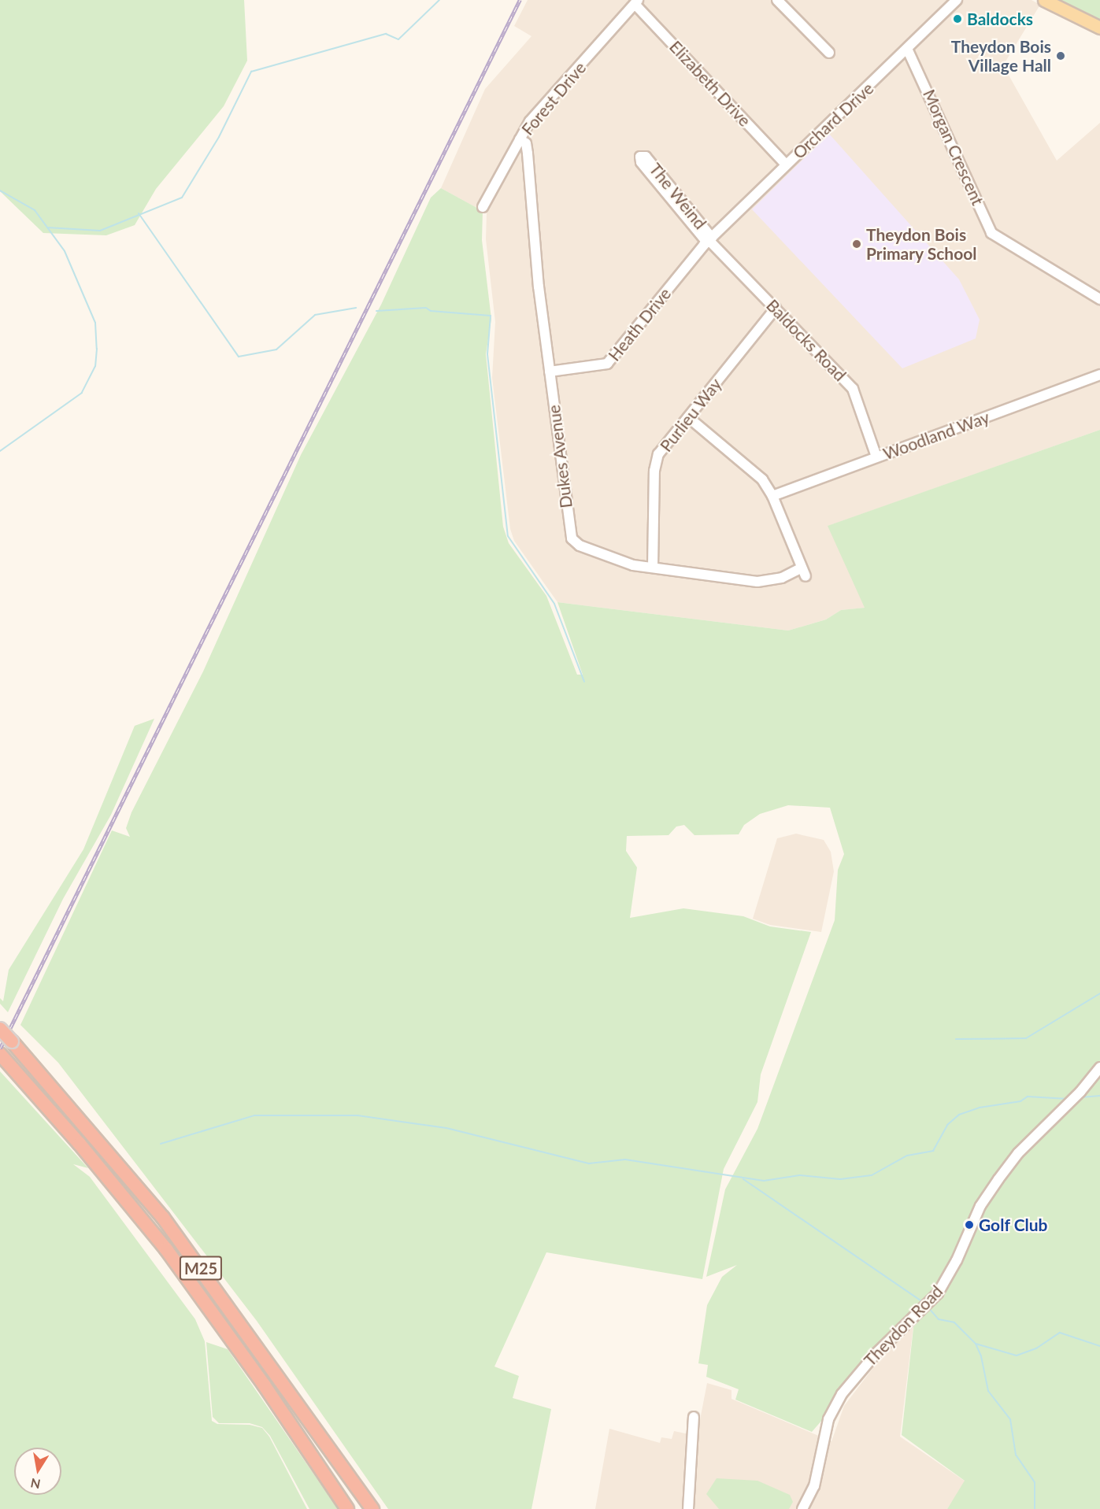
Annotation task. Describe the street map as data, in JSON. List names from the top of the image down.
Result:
{
  "streets": {
    "highway": ["M25"],
    "street": [
      "Elizabeth Drive",
      "Forest Drive",
      "Orchard Drive",
      "Morgan Crescent",
      "The Weind",
      "Heath Drive",
      "Baldocks Road",
      "Purlieu Way",
      "Woodland Way",
      "Dukes Avenue",
      "Theydon Road"
    ]
  },
  "crossings": [
    ["Elizabeth Drive", "Forest Drive"],
    ["Elizabeth Drive", "Orchard Drive"],
    ["Forest Drive", "Dukes Avenue"],
    ["Orchard Drive", "Morgan Crescent"],
    ["Orchard Drive", "The Weind"],
    ["Orchard Drive", "Heath Drive"],
    ["Orchard Drive", "Baldocks Road"],
    ["The Weind", "Heath Drive"],
    ["The Weind", "Baldocks Road"],
    ["Heath Drive", "Baldocks Road"],
    ["Heath Drive", "Dukes Avenue"],
    ["Baldocks Road", "Purlieu Way"],
    ["Baldocks Road", "Woodland Way"],
    ["Purlieu Way", "Dukes Avenue"],
    ["Woodland Way", "Dukes Avenue"]
  ],
  "places": [
    "Baldocks",
    "Theydon Bois Village Hall",
    "Theydon Bois Primary School",
    "Golf Club"
  ],
  "north": "bottom"
}
